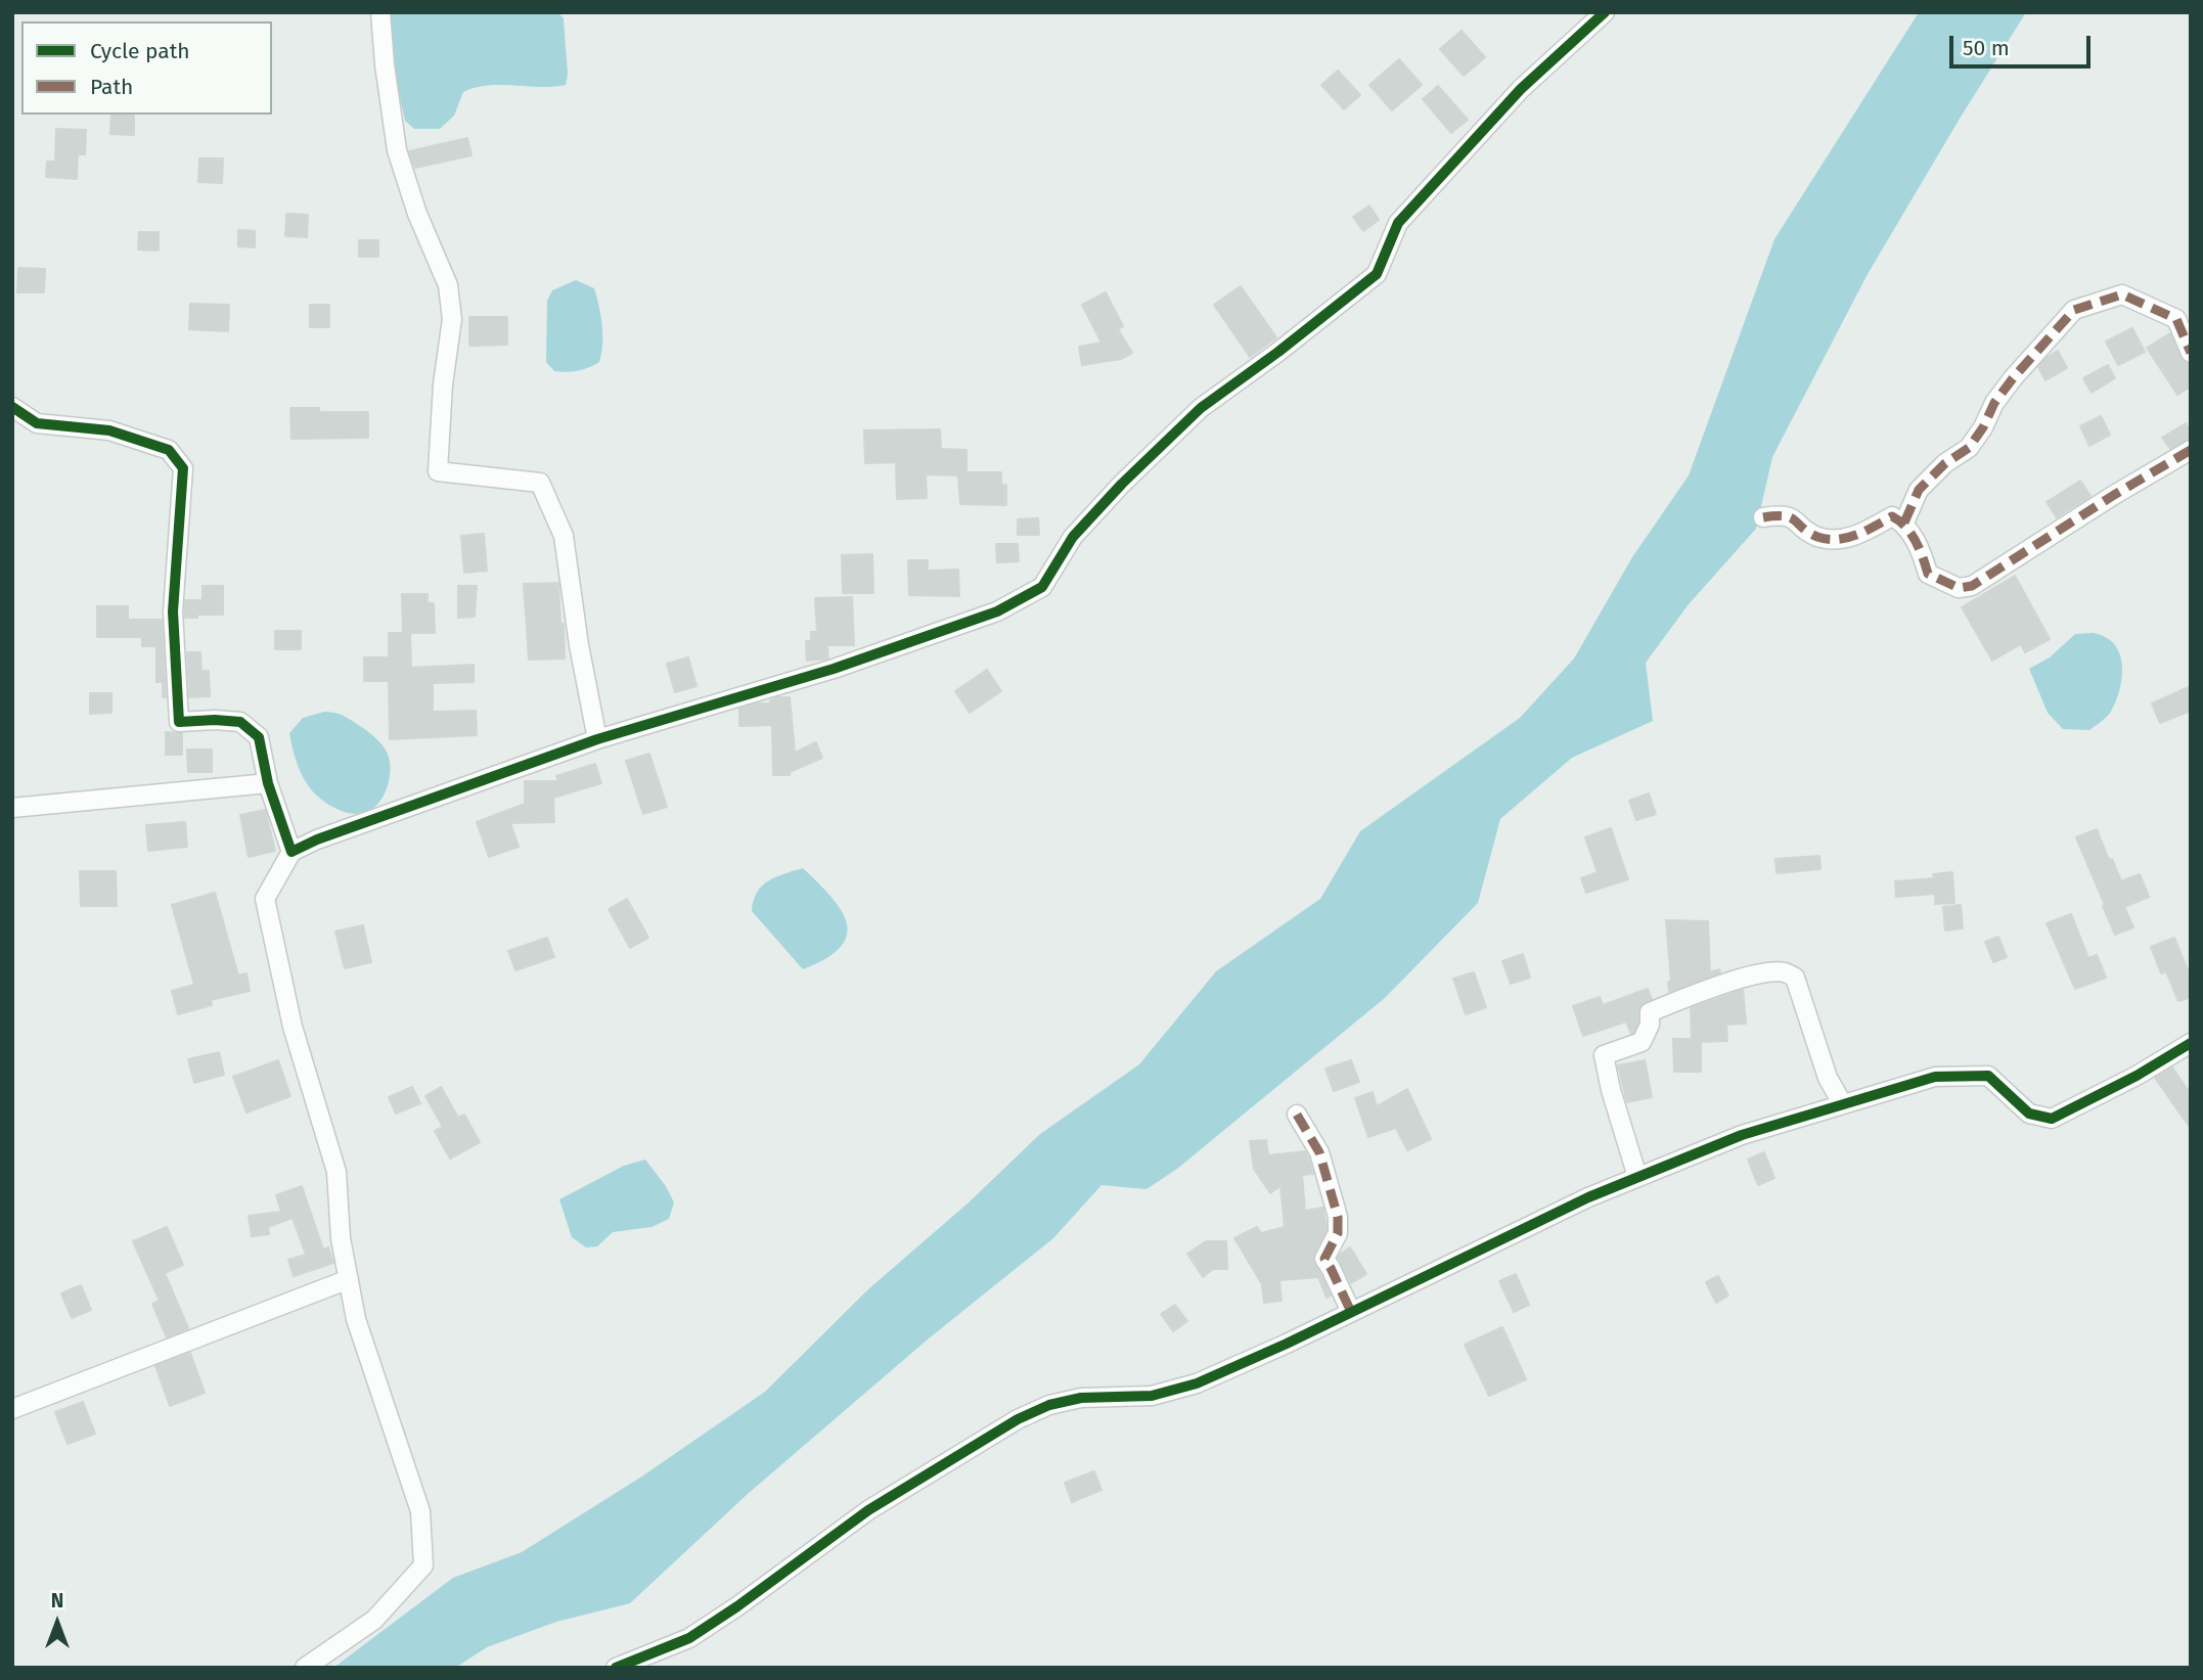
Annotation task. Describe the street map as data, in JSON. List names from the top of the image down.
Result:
{
  "legend": ["Cycle path", "Path"],
  "scale_bar": "50 m",
  "north": "top"
}
